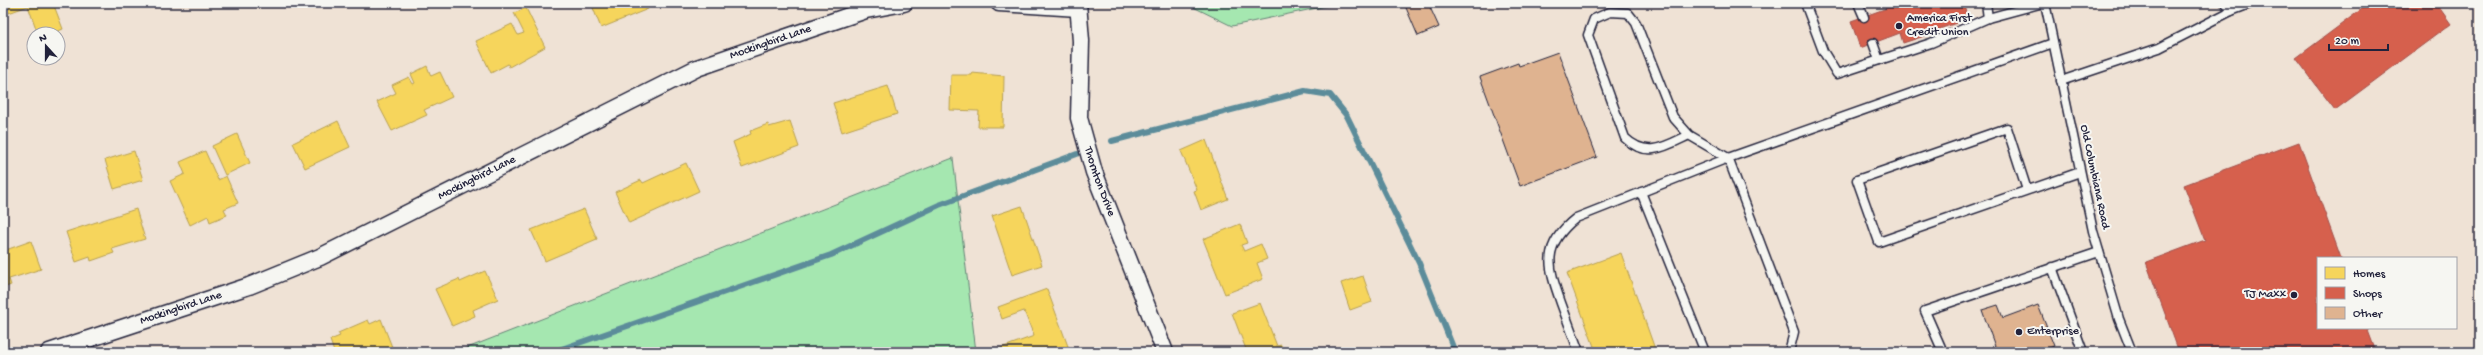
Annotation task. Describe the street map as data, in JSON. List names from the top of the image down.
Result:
{
  "streets": {
    "street": ["Mockingbird Lane", "Thornton Drive"],
    "lane": ["Old Columbiana Road"]
  },
  "places": ["America First Credit Union", "TJ Maxx", "Enterprise"],
  "legend": ["Homes", "Shops", "Other"],
  "scale_bar": "20 m",
  "north": "top"
}
